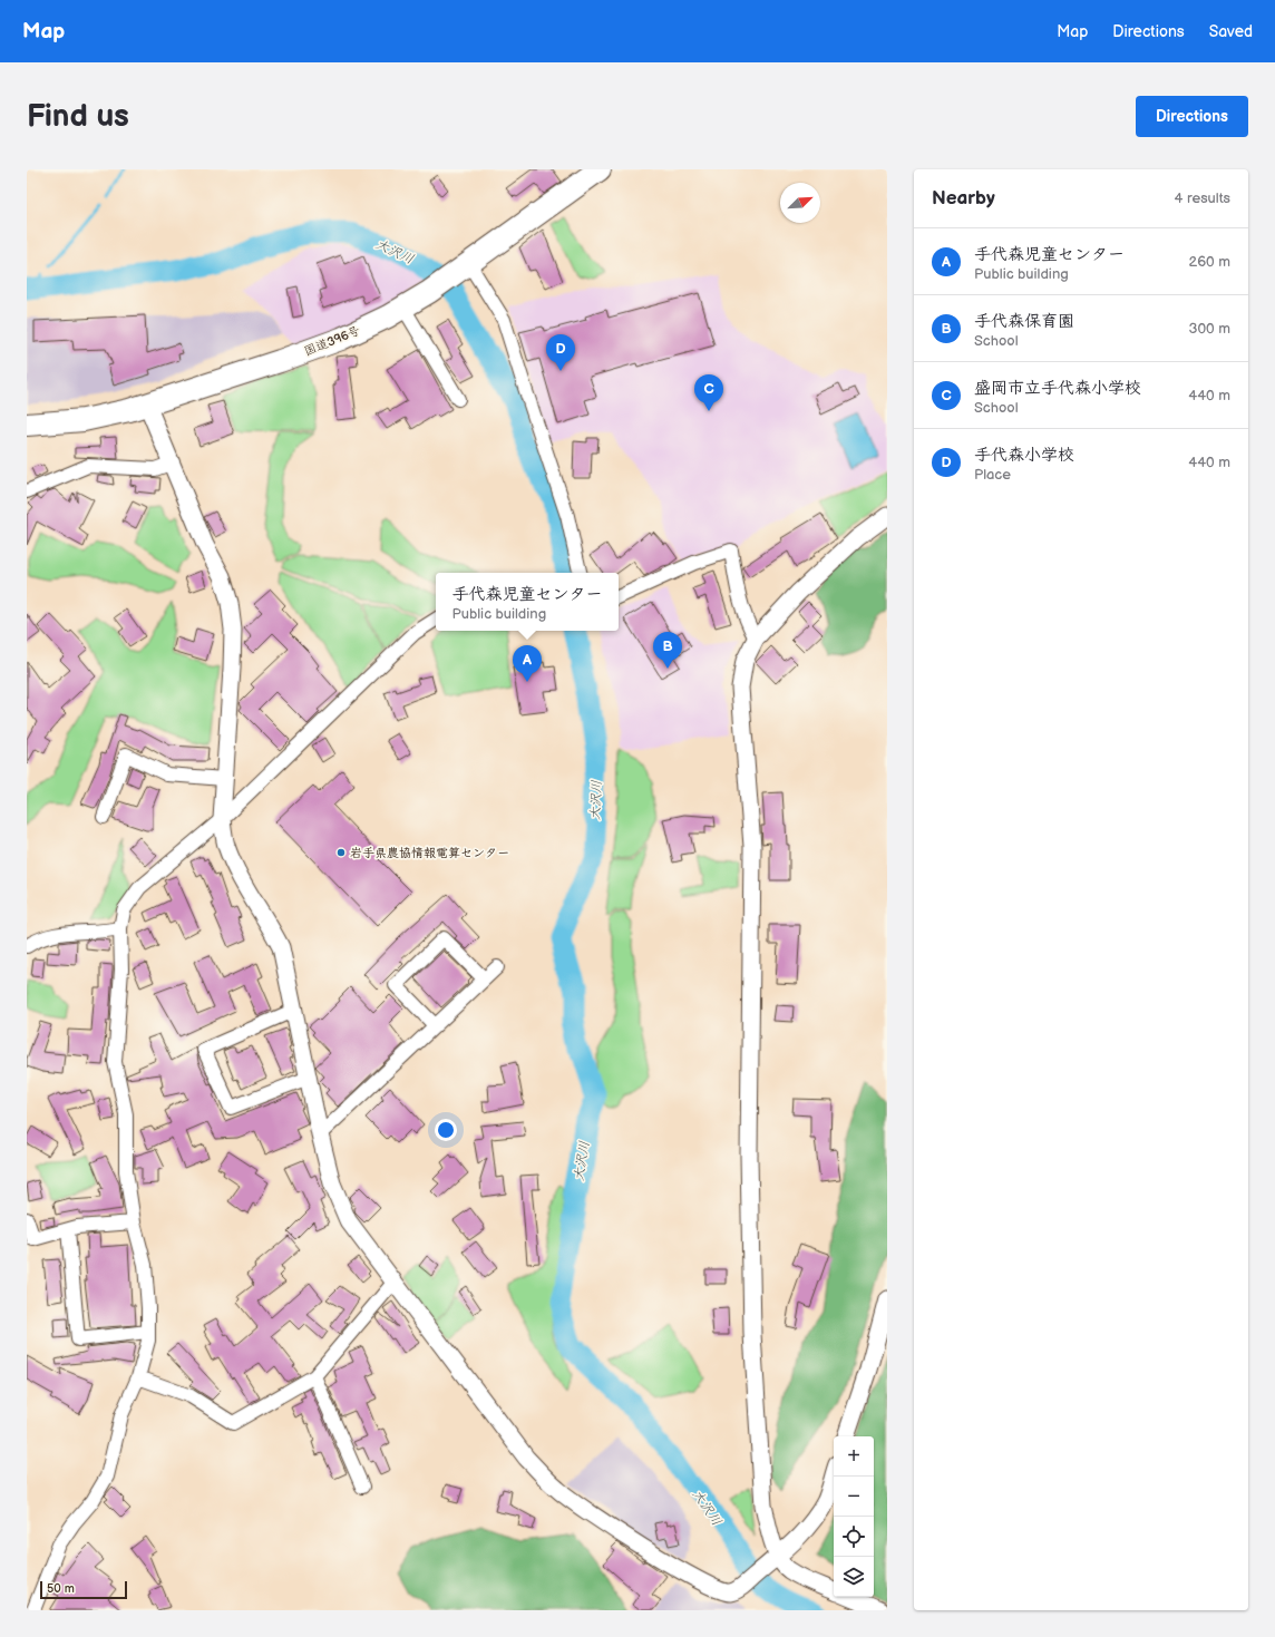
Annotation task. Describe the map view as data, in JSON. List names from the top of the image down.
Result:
{
  "streets": {
    "highway": ["国道396号"]
  },
  "water": ["大沢川"],
  "places": ["岩手県農協情報電算センター"],
  "scale_bar": "50 m",
  "north": "top right",
  "page": {
    "header": "Map",
    "nav": ["Map", "Directions", "Saved"],
    "buttons": "Directions",
    "title": "Find us",
    "heading": ["Nearby", "4 results"],
    "list": [
      {
        "mark": "A",
        "name": "手代森児童センター",
        "note": "Public building",
        "value": "260 m"
      },
      {
        "mark": "B",
        "name": "手代森保育園",
        "note": "School",
        "value": "300 m"
      },
      {
        "mark": "C",
        "name": "盛岡市立手代森小学校",
        "note": "School",
        "value": "440 m"
      },
      {
        "mark": "D",
        "name": "手代森小学校",
        "note": "Place",
        "value": "440 m"
      }
    ],
    "pins": [
      "D",
      "C",
      "B",
      "A"
    ],
    "popup": ["手代森児童センター", "Public building"],
    "map_buttons": ["+", "−"],
    "scale": "50 m"
  }
}
